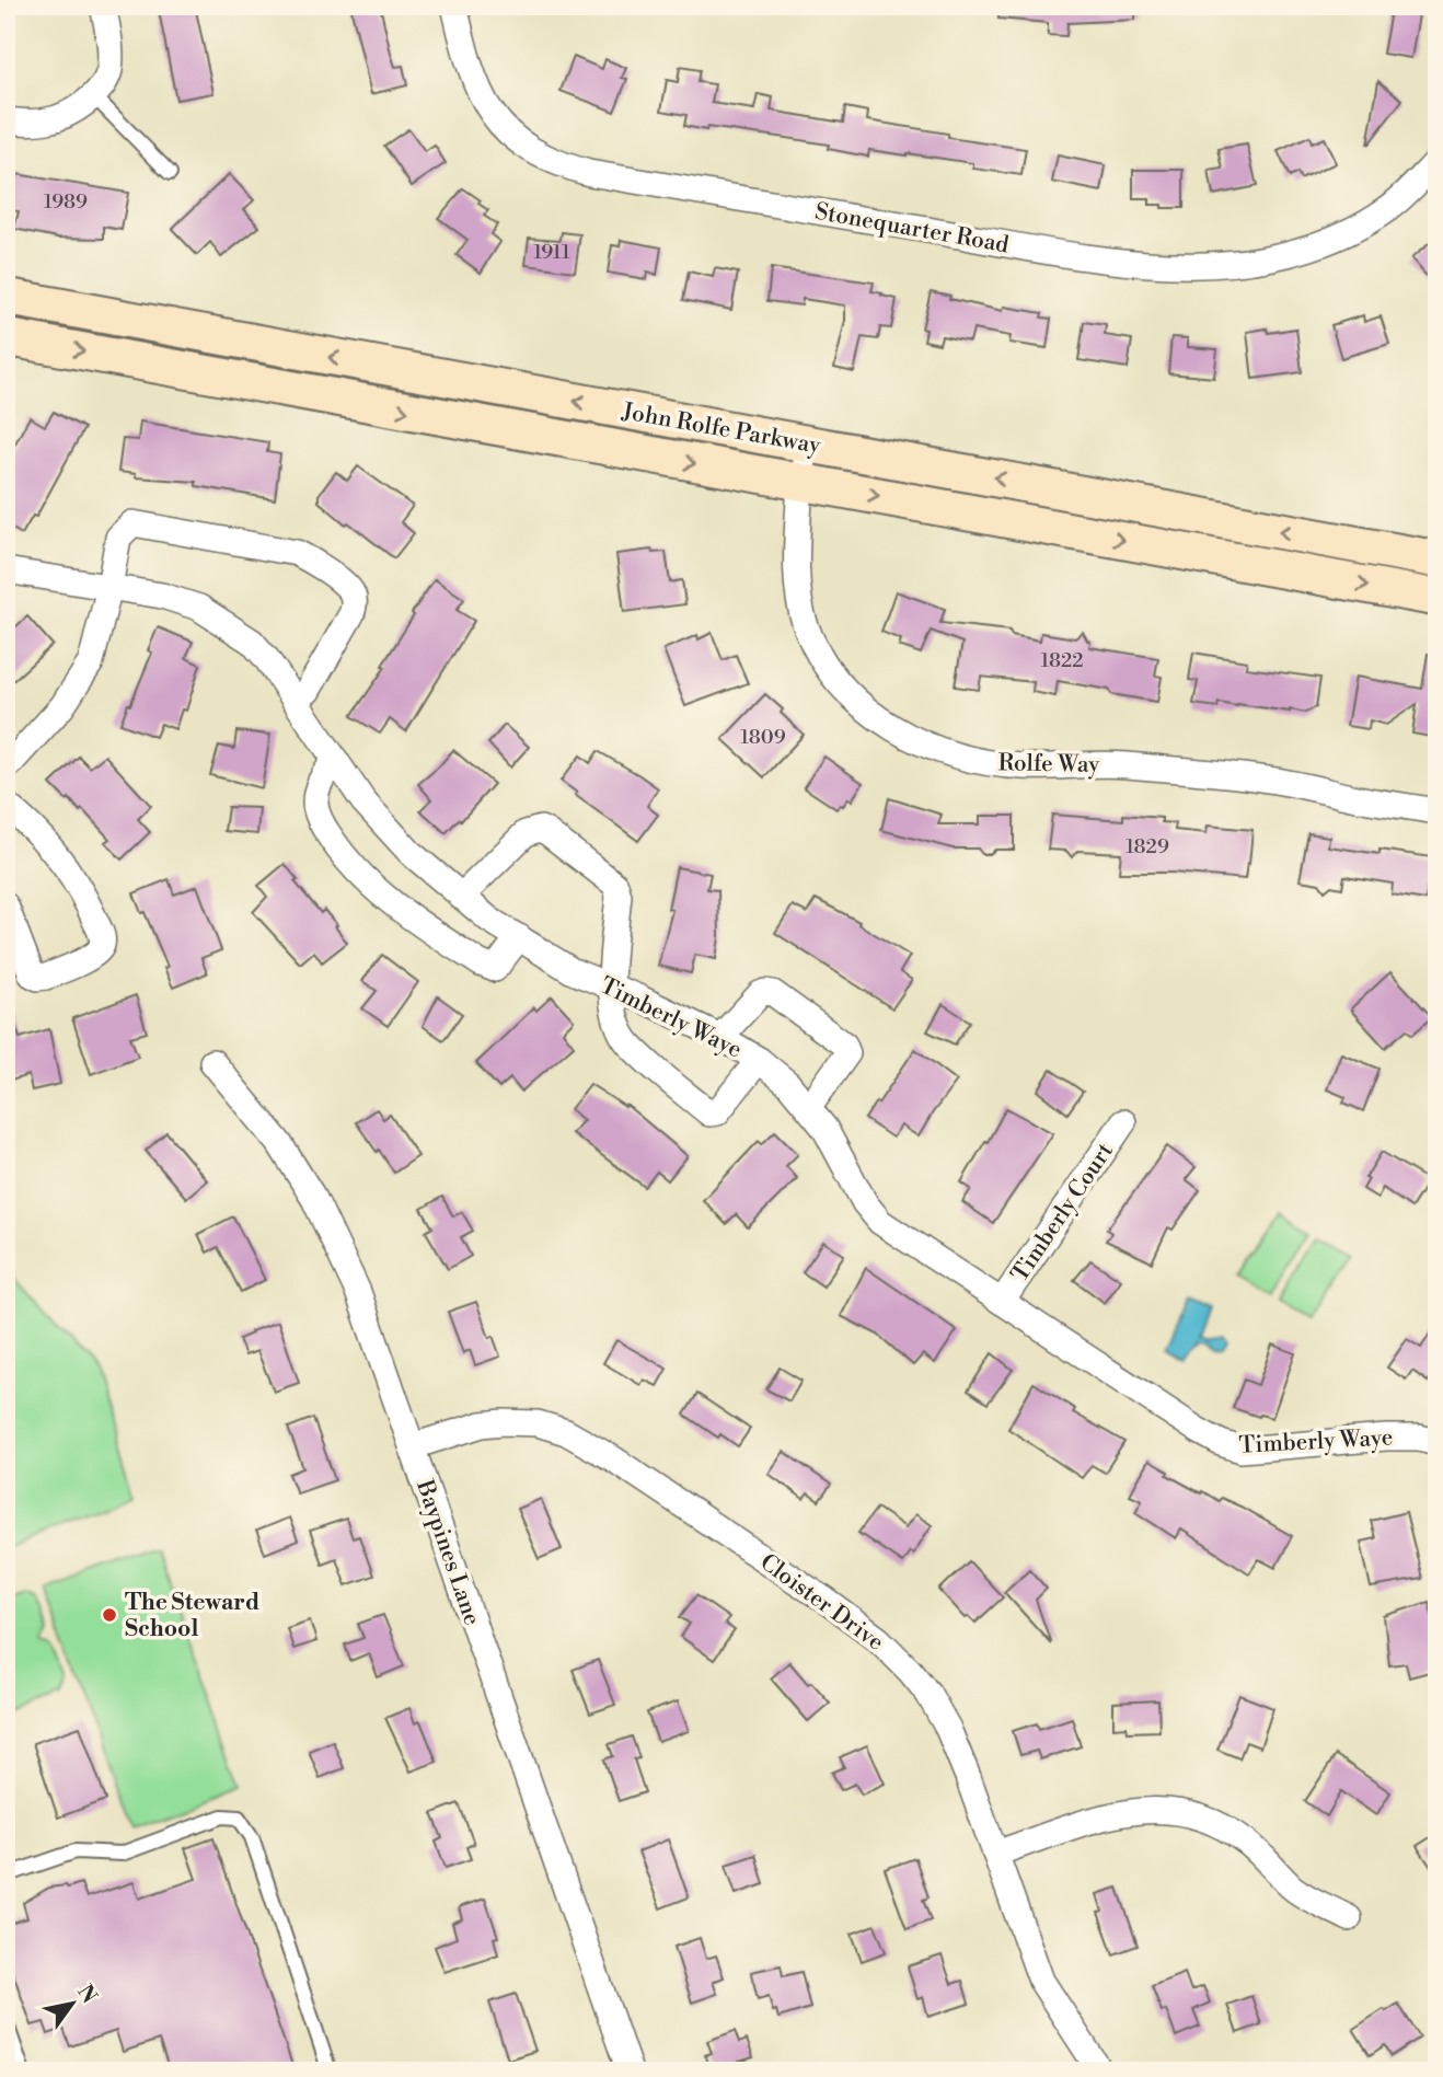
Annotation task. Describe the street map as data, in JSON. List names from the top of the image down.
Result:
{
  "streets": {
    "main road": ["John Rolfe Parkway"],
    "street": [
      "Stonequarter Road",
      "Rolfe Way",
      "Timberly Waye",
      "Timberly Court",
      "Baypines Lane",
      "Cloister Drive"
    ]
  },
  "crossings": [
    ["John Rolfe Parkway", "Rolfe Way"],
    ["Timberly Waye", "Timberly Court"],
    ["Baypines Lane", "Cloister Drive"]
  ],
  "places": ["The Steward School"],
  "house_numbers": [
    "1989",
    "1911",
    "1822",
    "1809",
    "1829"
  ],
  "north": "top right"
}
